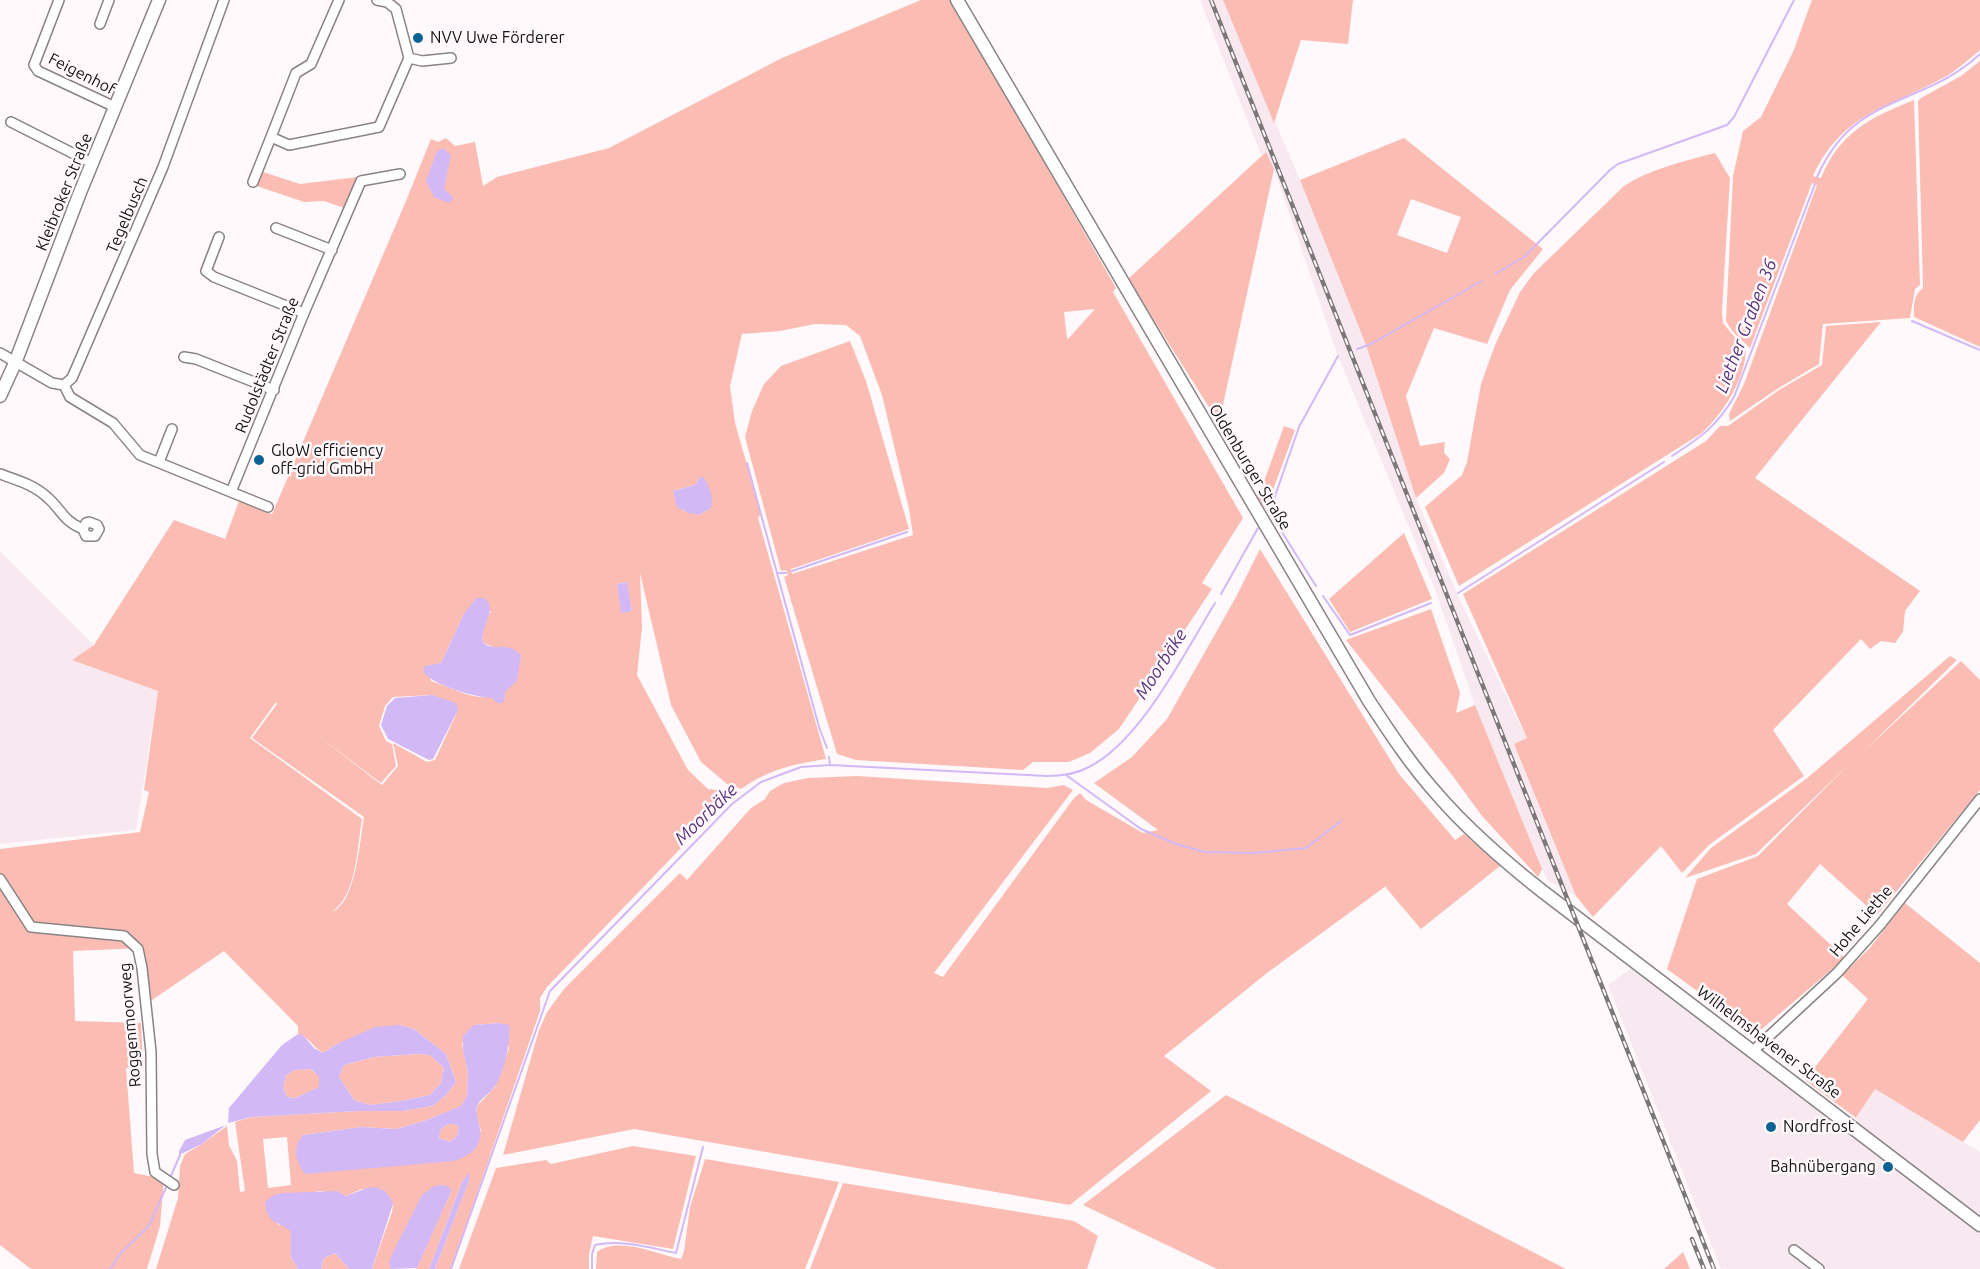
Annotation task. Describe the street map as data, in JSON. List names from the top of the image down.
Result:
{
  "streets": {
    "street": [
      "Feigenhof",
      "Kleibroker Straße",
      "Tegelbusch",
      "Rudolstädter Straße",
      "Oldenburger Straße",
      "Hohe Liethe",
      "Roggenmoorweg",
      "Wilhelmshavener Straße"
    ]
  },
  "crossings": [
    ["Feigenhof", "Kleibroker Straße"],
    ["Oldenburger Straße", "Wilhelmshavener Straße"],
    ["Hohe Liethe", "Wilhelmshavener Straße"]
  ],
  "water": ["Liether Graben 36", "Moorbäke"],
  "places": [
    "NVV Uwe Förderer",
    "GloW efficiency off-grid GmbH",
    "Nordfrost",
    "Bahnübergang"
  ]
}
